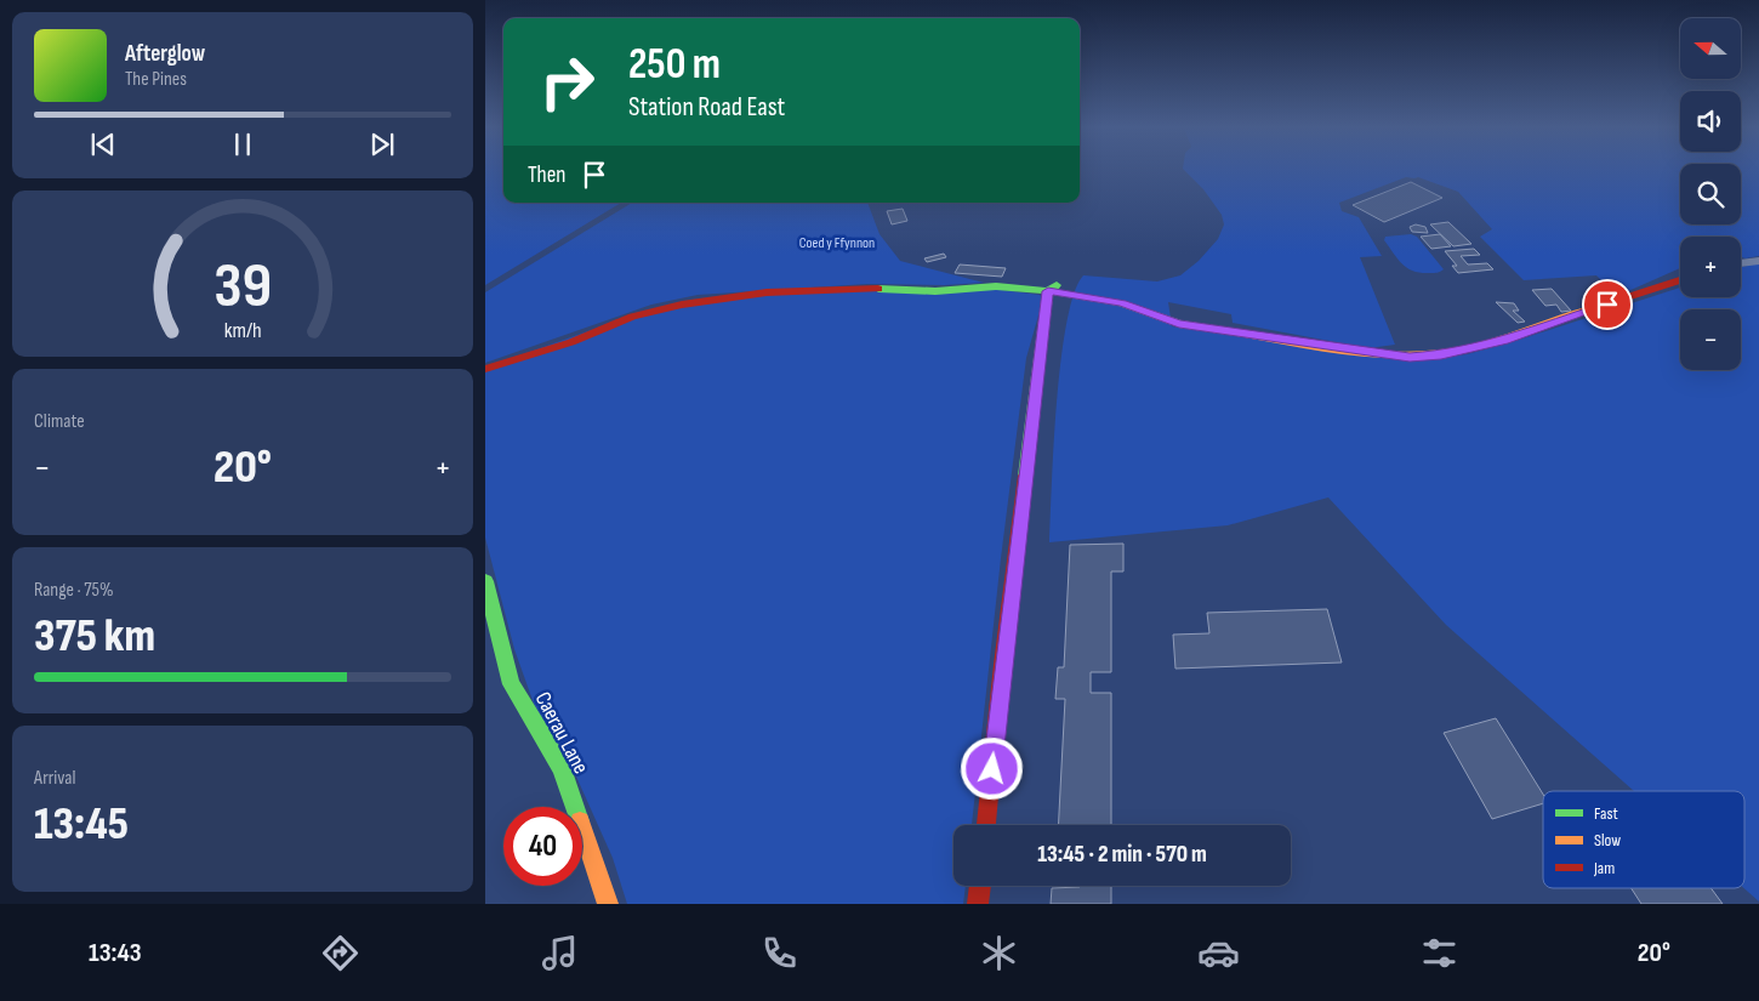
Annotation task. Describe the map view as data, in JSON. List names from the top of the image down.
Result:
{
  "streets": {
    "street": ["Caerau Lane"]
  },
  "parks": ["Coed y Ffynnon"],
  "legend": ["Fast", "Slow", "Jam"],
  "north": "left",
  "page": {
    "map_buttons": ["+", "−"],
    "turn": ["250 m", "Station Road East"],
    "song": ["Afterglow", "The Pines"],
    "then": "Then",
    "tile": [
      "Climate",
      ["Range · 75%", "375 km"],
      ["Arrival", "13:45"]
    ],
    "heat": ["−", "20°", "+"],
    "limit": "40",
    "trip": "13:45 · 2 min · 570 m",
    "tabs": ["13:43", "20°"],
    "gauge": ["39", "km/h"]
  }
}
